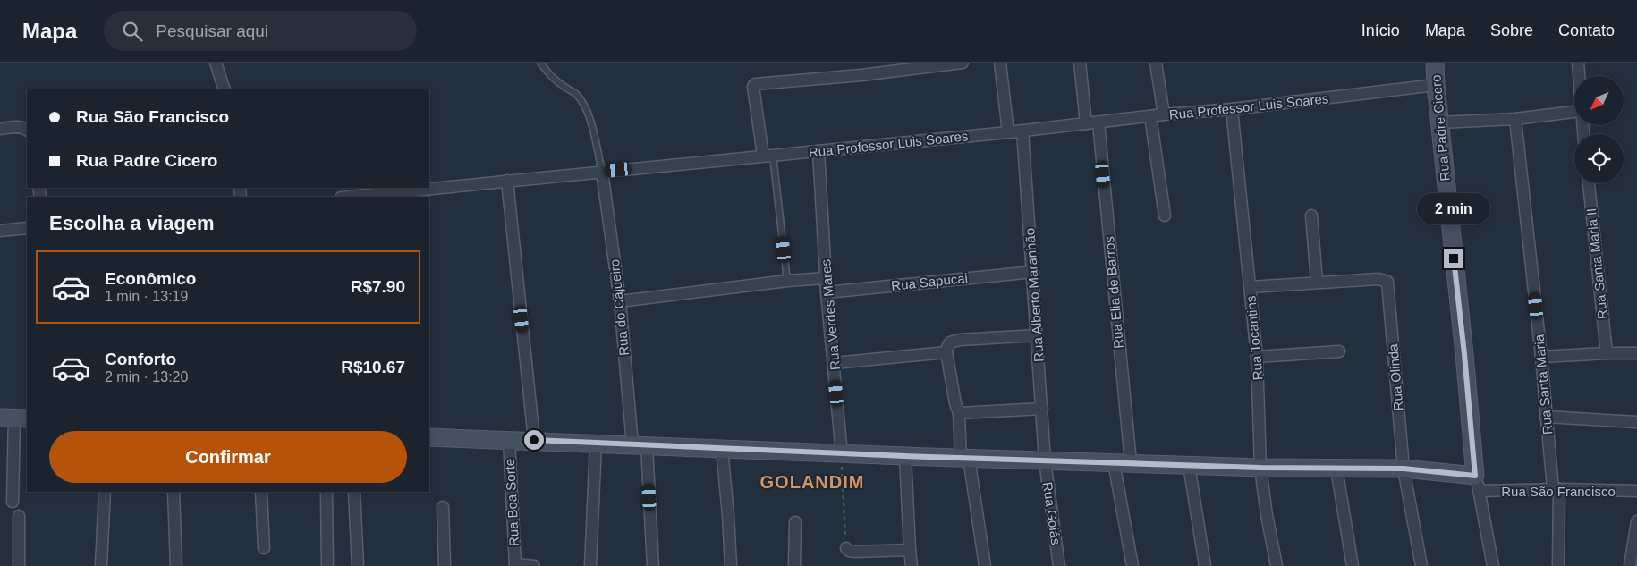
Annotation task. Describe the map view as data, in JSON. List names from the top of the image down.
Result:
{
  "streets": {
    "street": [
      "Rua Professor Luis Soares",
      "Rua Padre Cicero",
      "Rua Santa Maria II",
      "Rua Sapucai",
      "Rua Elia de Barros",
      "Rua Alberto Maranhão",
      "Rua do Cajueiro",
      "Rua Verdes Mares",
      "Rua Tocantins",
      "Rua Olinda",
      "Rua Santa Maria",
      "Rua São Francisco",
      "Rua Boa Sorte",
      "Rua Goiás"
    ]
  },
  "crossings": [
    ["Rua Professor Luis Soares", "Rua Padre Cicero"],
    ["Rua Professor Luis Soares", "Rua Elia de Barros"],
    ["Rua Professor Luis Soares", "Rua Alberto Maranhão"],
    ["Rua Professor Luis Soares", "Rua do Cajueiro"],
    ["Rua Professor Luis Soares", "Rua Verdes Mares"],
    ["Rua Professor Luis Soares", "Rua Tocantins"],
    ["Rua Padre Cicero", "Rua São Francisco"],
    ["Rua Sapucai", "Rua Alberto Maranhão"],
    ["Rua Sapucai", "Rua Verdes Mares"],
    ["Rua Elia de Barros", "Rua São Francisco"],
    ["Rua Alberto Maranhão", "Rua São Francisco"],
    ["Rua Alberto Maranhão", "Rua Goiás"],
    ["Rua do Cajueiro", "Rua São Francisco"],
    ["Rua Verdes Mares", "Rua São Francisco"],
    ["Rua Tocantins", "Rua São Francisco"],
    ["Rua Olinda", "Rua São Francisco"],
    ["Rua Santa Maria", "Rua São Francisco"],
    ["Rua São Francisco", "Rua Boa Sorte"],
    ["Rua São Francisco", "Rua Goiás"]
  ],
  "districts": ["GOLANDIM"],
  "north": "bottom left",
  "page": {
    "header": "Mapa",
    "search": "Pesquisar aqui",
    "nav": [
      "Início",
      "Mapa",
      "Sobre",
      "Contato"
    ],
    "banner": ["Rua São Francisco", "Rua Padre Cicero"],
    "bubble": "2 min",
    "heading": "Escolha a viagem",
    "list": [
      {
        "name": "Econômico",
        "note": "1 min · 13:19",
        "value": "R$7.90"
      },
      {
        "name": "Conforto",
        "note": "2 min · 13:20",
        "value": "R$10.67"
      }
    ],
    "buttons": "Confirmar"
  }
}
